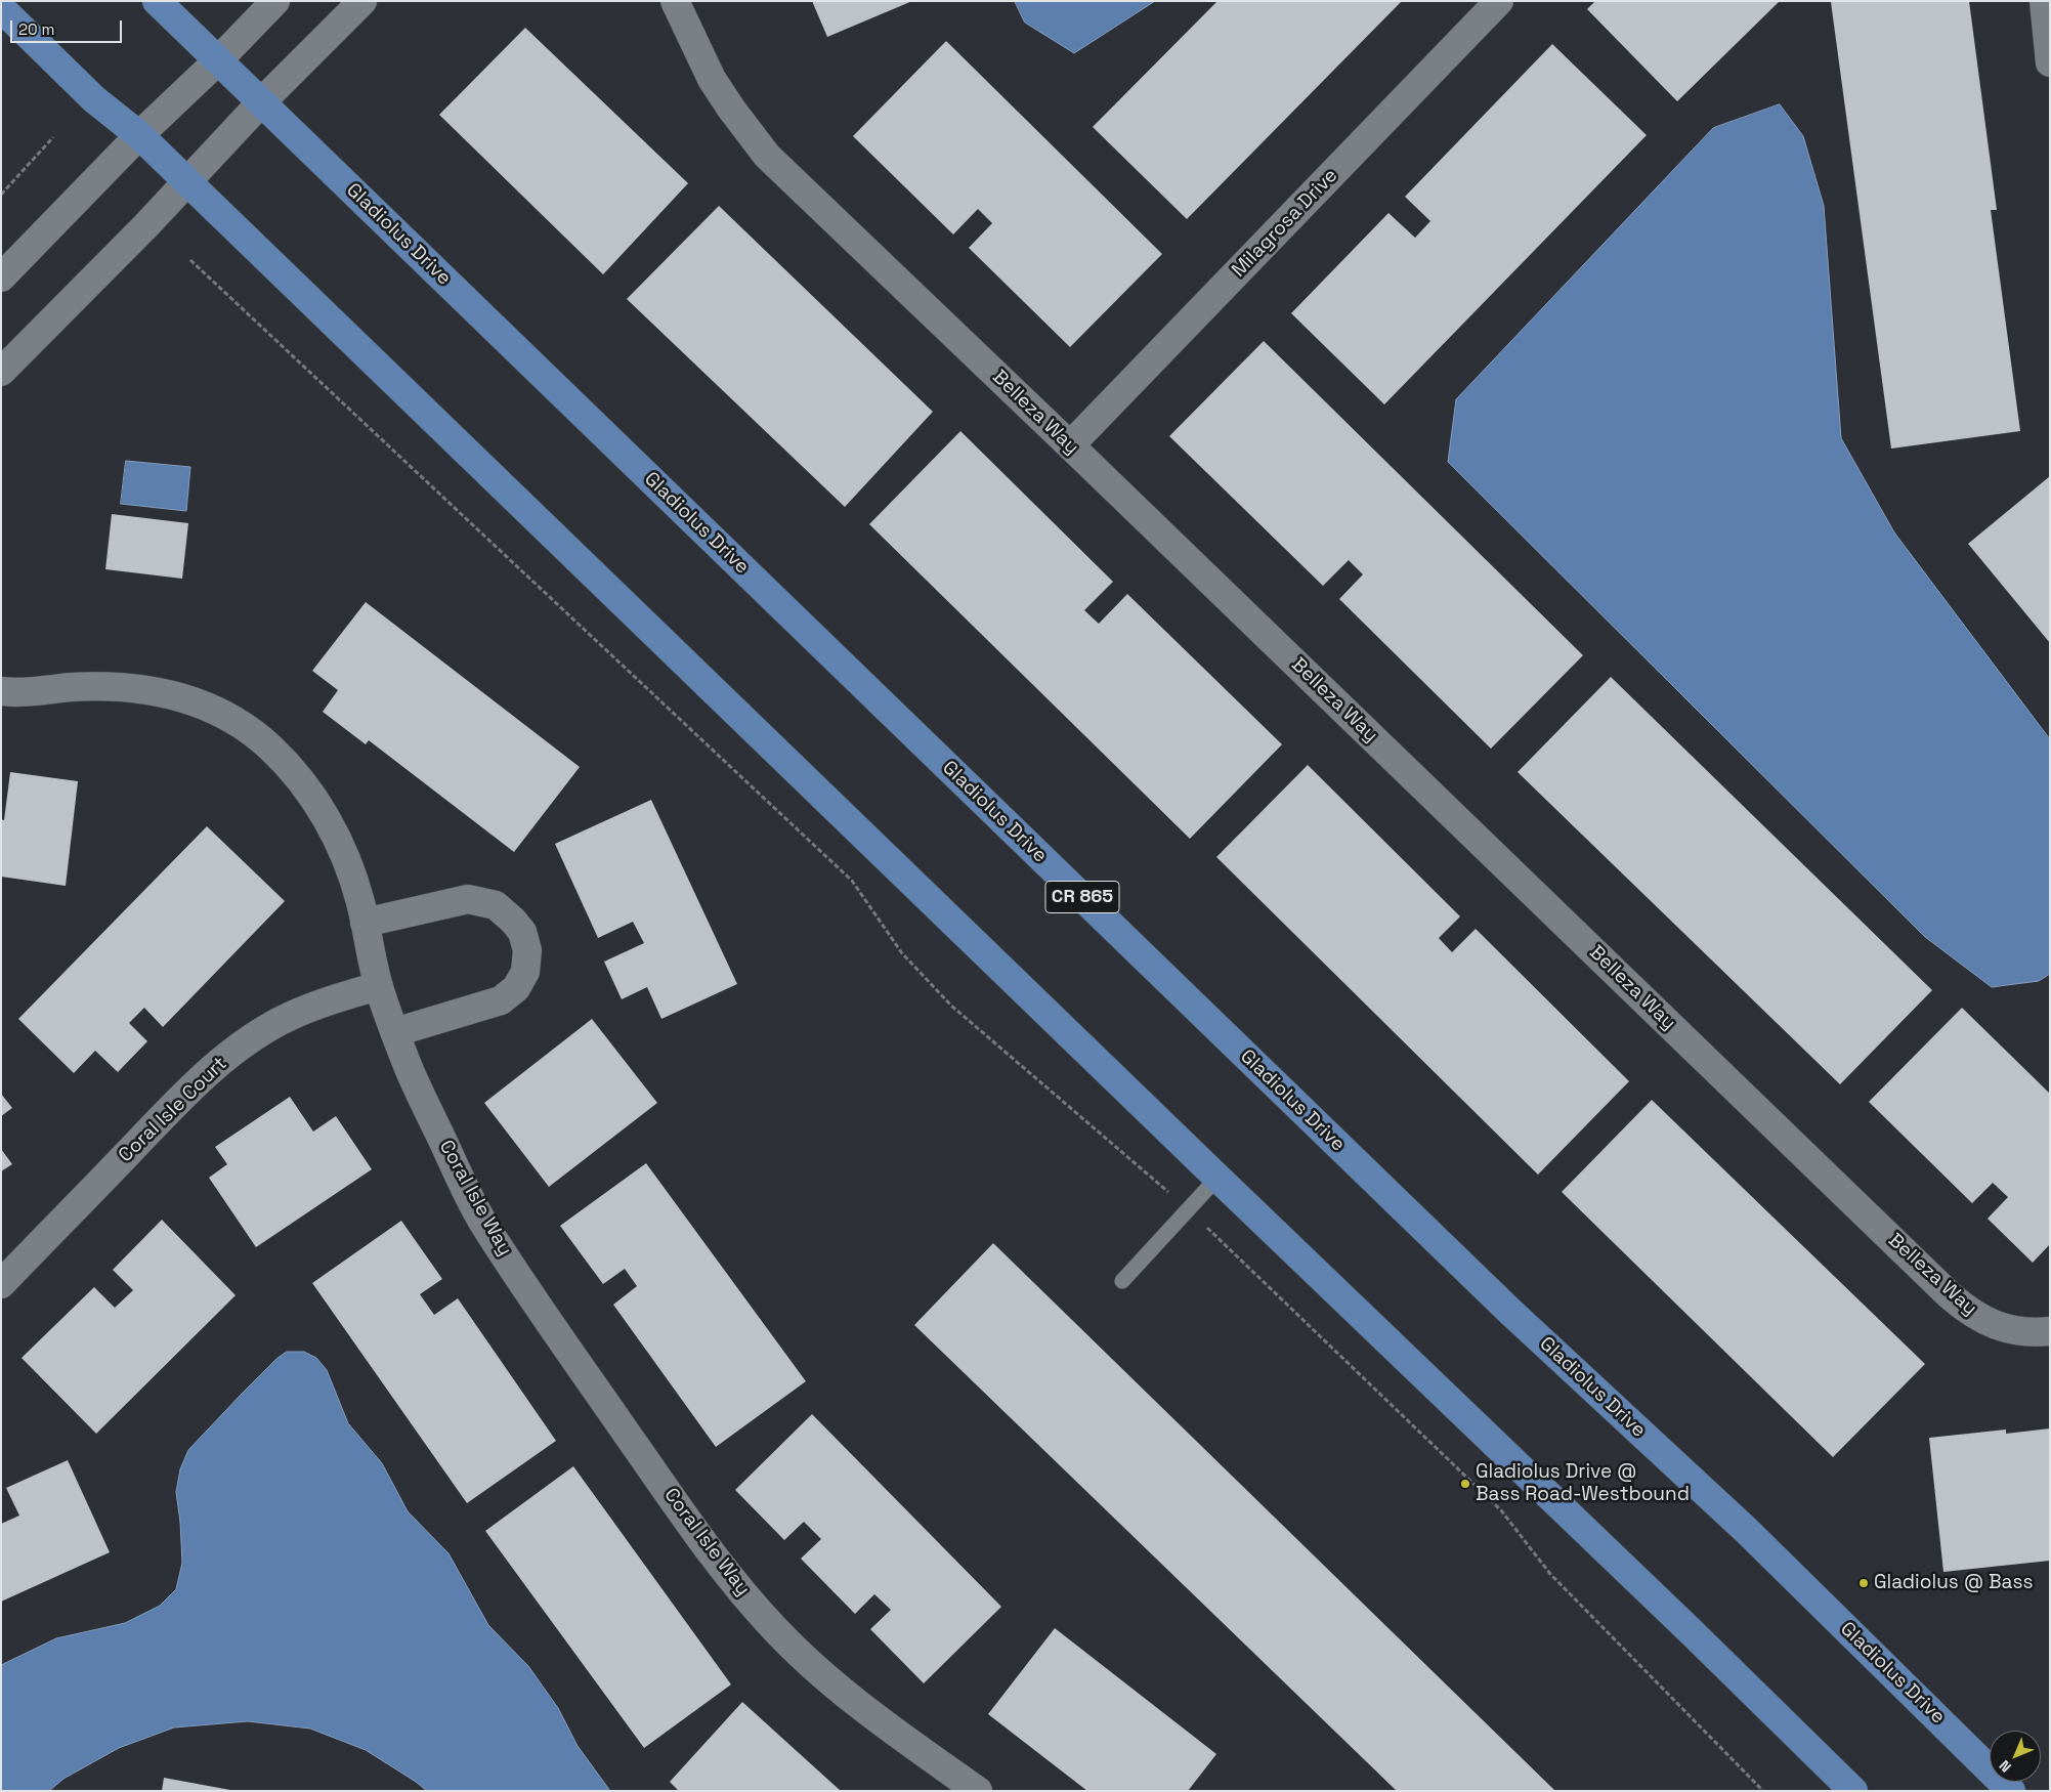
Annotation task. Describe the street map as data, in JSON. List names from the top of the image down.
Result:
{
  "streets": {
    "main road": ["Gladiolus Drive", "CR 865"],
    "street": [
      "Milagrosa Drive",
      "Belleza Way",
      "Coral Isle Court",
      "Coral Isle Way"
    ]
  },
  "crossings": [
    ["Milagrosa Drive", "Belleza Way"],
    ["Coral Isle Court", "Coral Isle Way"]
  ],
  "places": ["Gladiolus Drive @ Bass Road-Westbound", "Gladiolus @ Bass"],
  "scale_bar": "20 m",
  "north": "bottom left"
}
